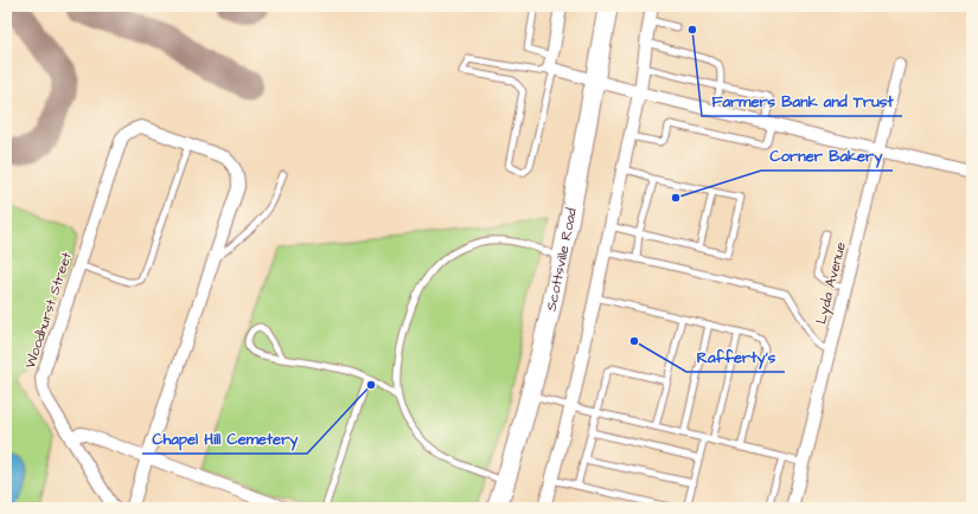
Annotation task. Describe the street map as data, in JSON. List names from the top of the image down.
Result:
{
  "streets": {
    "main road": ["Scottsville Road"],
    "street": ["Lyda Avenue", "Woodhurst Street"]
  },
  "places": [
    "Farmers Bank and Trust",
    "Corner Bakery",
    "Rafferty’s",
    "Chapel Hill Cemetery"
  ]
}
